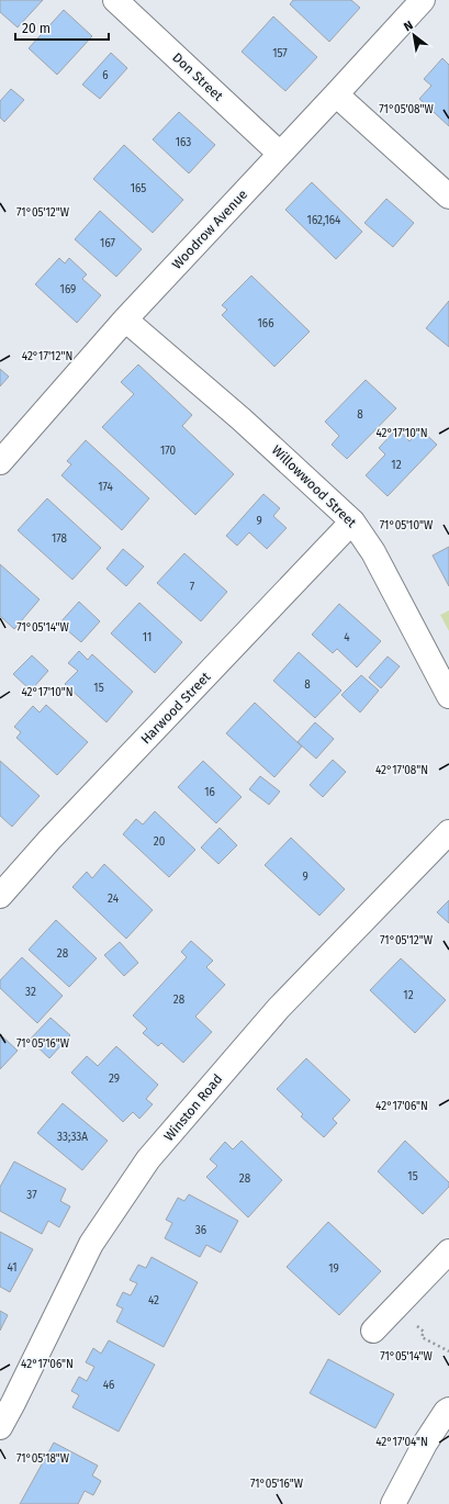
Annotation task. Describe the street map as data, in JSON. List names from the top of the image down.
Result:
{
  "streets": {
    "street": [
      "Don Street",
      "Woodrow Avenue",
      "Willowwood Street",
      "Harwood Street",
      "Winston Road"
    ]
  },
  "crossings": [
    ["Don Street", "Woodrow Avenue"],
    ["Woodrow Avenue", "Willowwood Street"],
    ["Willowwood Street", "Harwood Street"]
  ],
  "house_numbers": [
    "157",
    "6",
    "163",
    "165",
    "162,164",
    "167",
    "169",
    "166",
    "8",
    "170",
    "12",
    "174",
    "9",
    "178",
    "7",
    "11",
    "4",
    "8",
    "15",
    "16",
    "20",
    "9",
    "24",
    "28",
    "32",
    "12",
    "28",
    "29",
    "33;33A",
    "15",
    "28",
    "37",
    "36",
    "41",
    "19",
    "42",
    "46"
  ],
  "scale_bar": "20 m",
  "north": "top left",
  "coordinates": [
    "71°05'08\"W",
    "71°05'12\"W",
    "42°17'12\"N",
    "42°17'10\"N",
    "71°05'10\"W",
    "71°05'14\"W",
    "42°17'08\"N",
    "71°05'16\"W",
    "42°17'06\"N",
    "42°17'04\"N",
    "71°05'18\"W"
  ]
}
